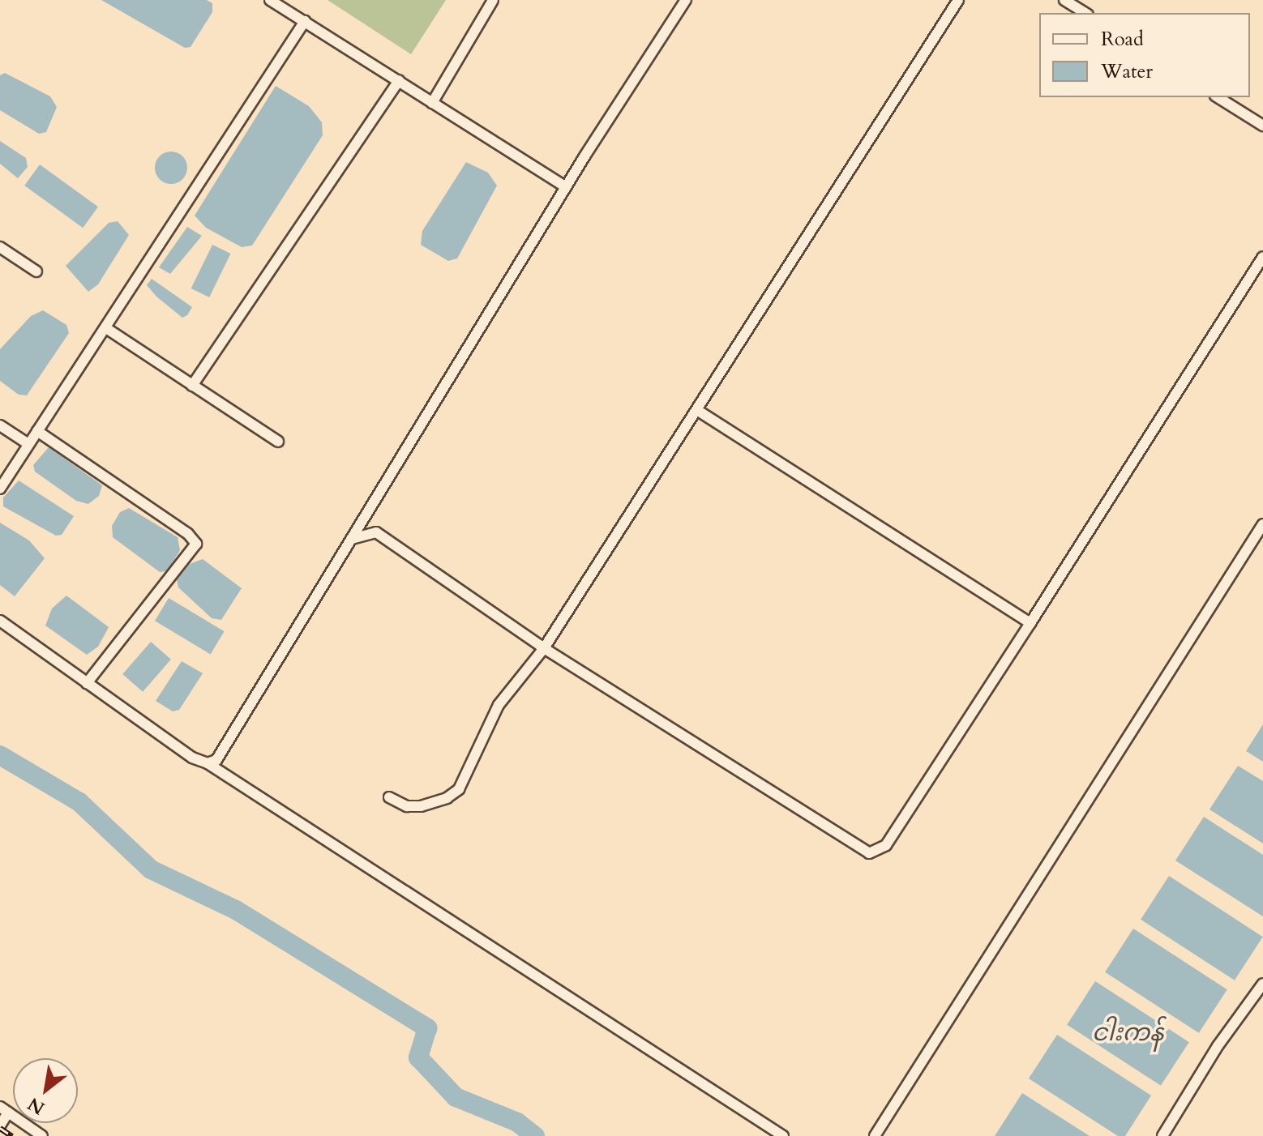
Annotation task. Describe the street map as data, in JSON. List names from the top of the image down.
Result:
{
  "water": ["ငါးကန်"],
  "legend": ["Road", "Water"],
  "north": "bottom left"
}
